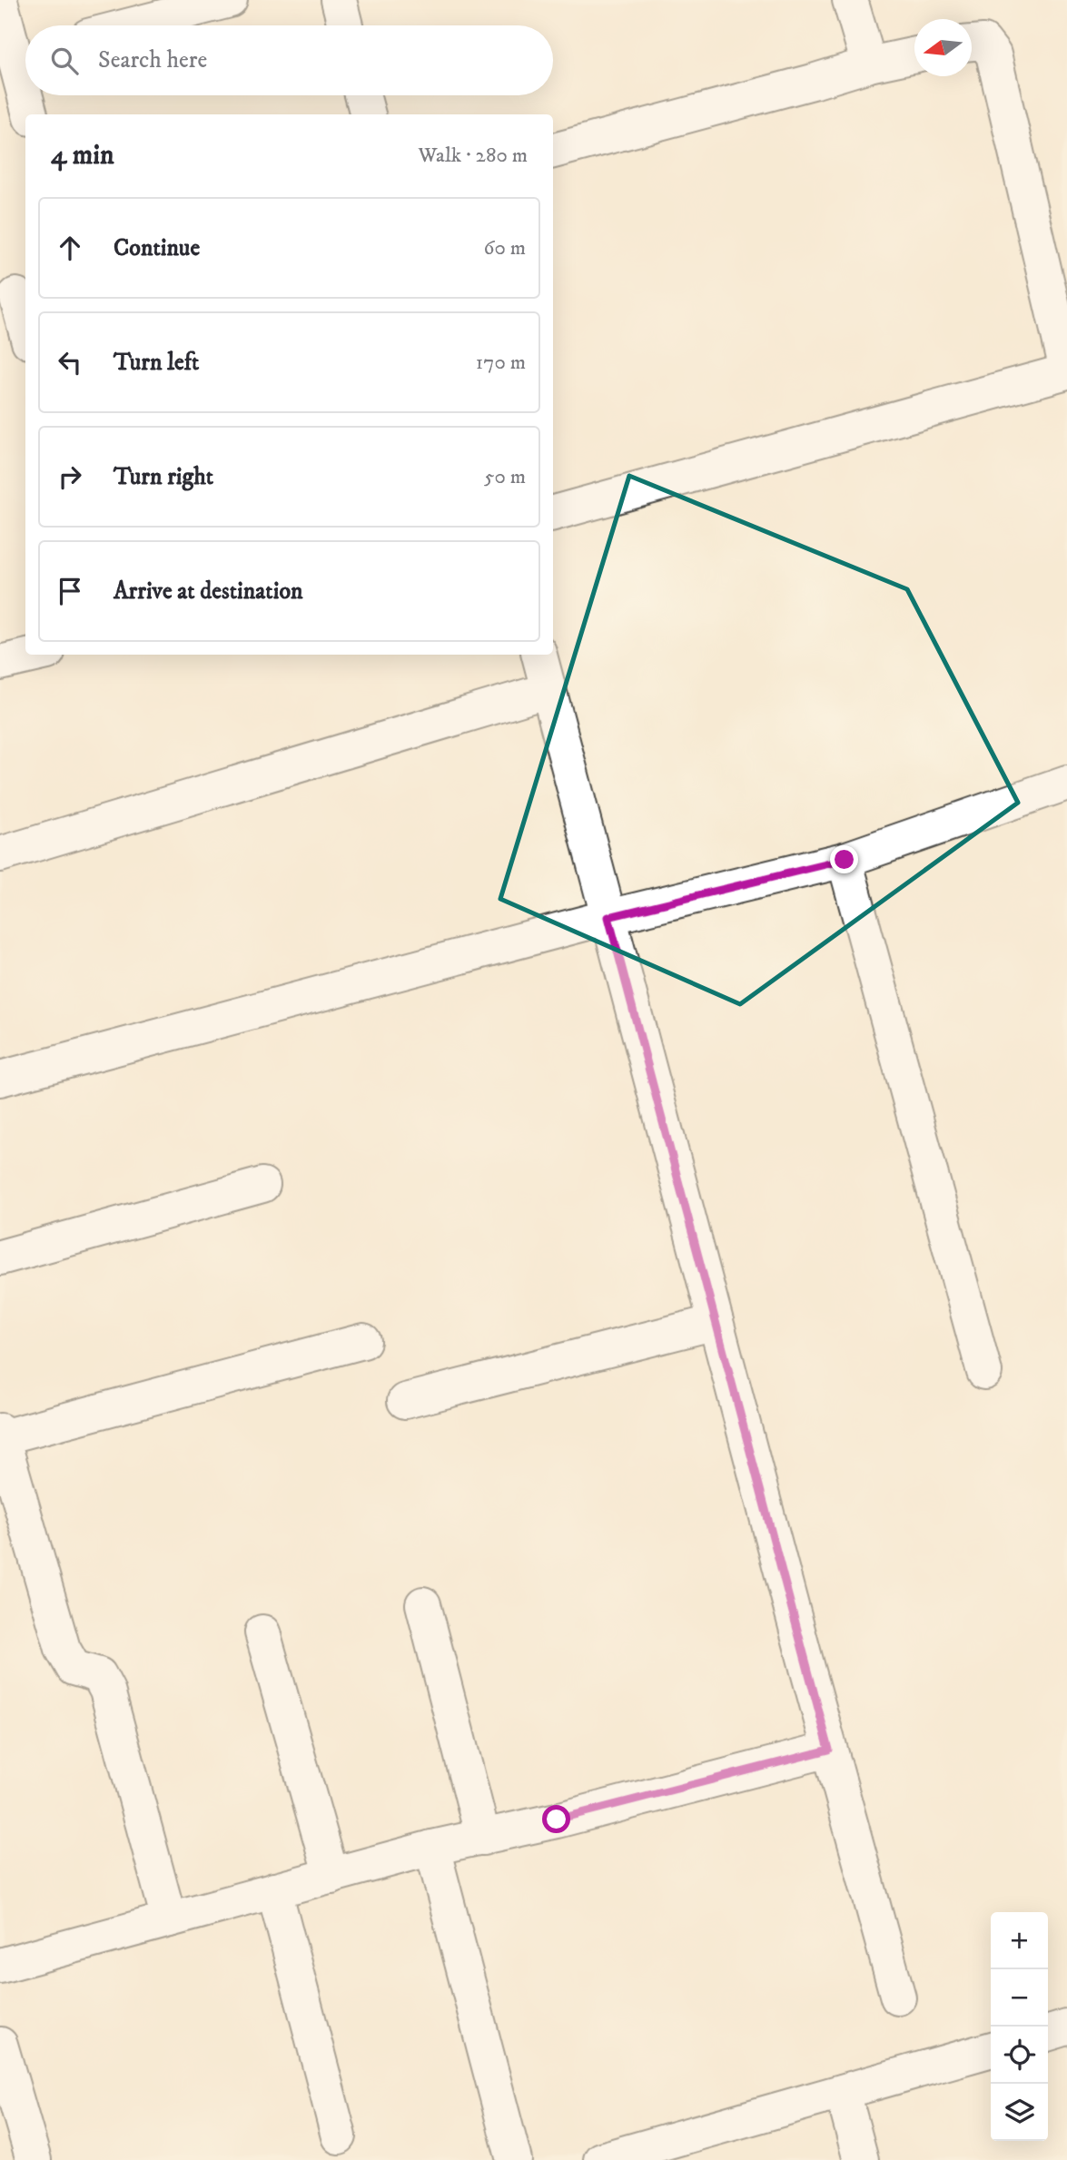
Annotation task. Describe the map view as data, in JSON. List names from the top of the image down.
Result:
{
  "north": "left",
  "page": {
    "search": "Search here",
    "heading": ["4 min", "Walk · 280 m"],
    "list": [
      ["Continue", "60 m"],
      ["Turn left", "170 m"],
      ["Turn right", "50 m"],
      "Arrive at destination"
    ],
    "map_buttons": ["+", "−"]
  }
}
